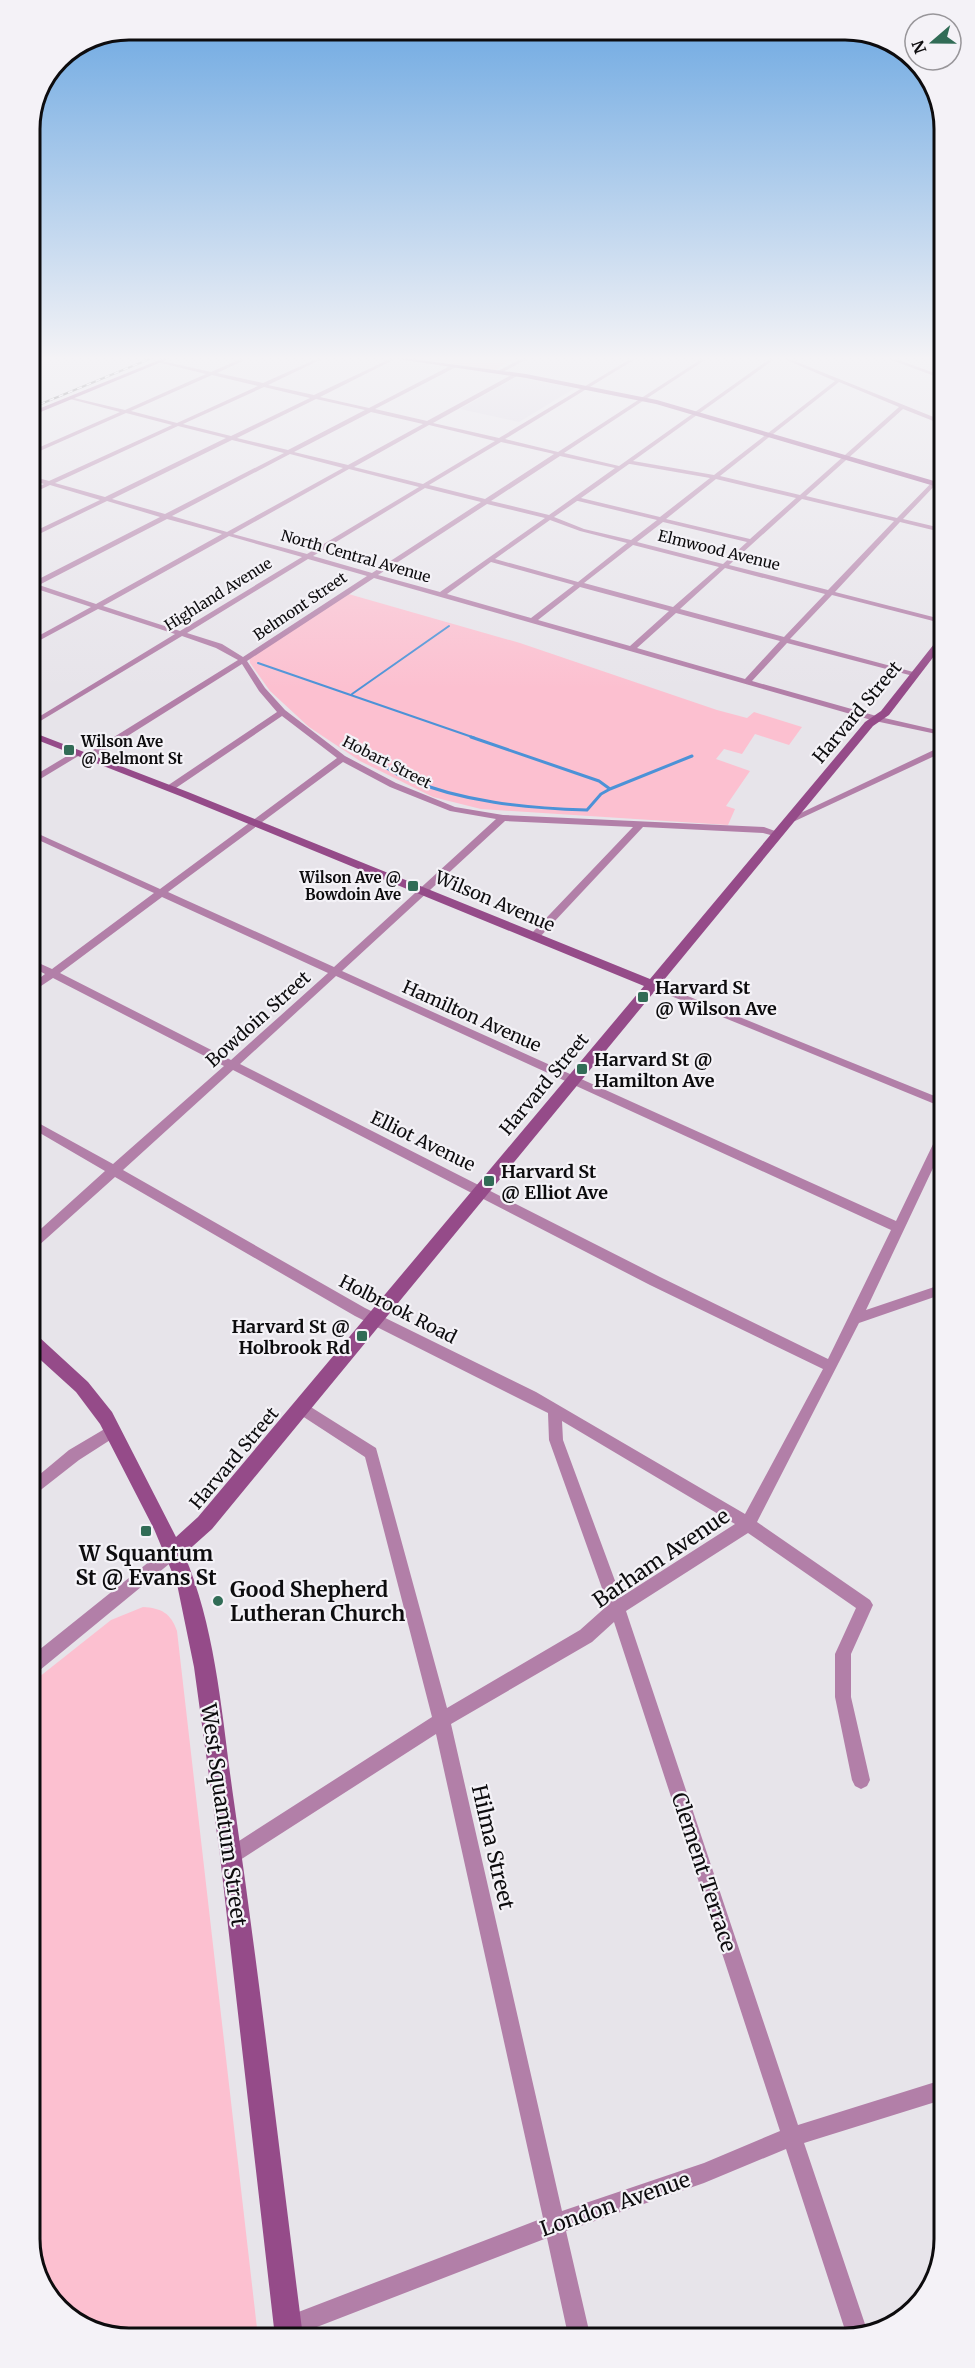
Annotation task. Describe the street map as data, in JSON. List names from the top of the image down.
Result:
{
  "streets": {
    "street": [
      "Elmwood Avenue",
      "North Central Avenue",
      "Highland Avenue",
      "Belmont Street",
      "Harvard Street",
      "Hobart Street",
      "Wilson Avenue",
      "Hamilton Avenue",
      "Bowdoin Street",
      "Elliot Avenue",
      "Holbrook Road",
      "Barham Avenue",
      "West Squantum Street",
      "Hilma Street",
      "Clement Terrace",
      "London Avenue"
    ]
  },
  "crossings": [
    ["Elmwood Avenue", "North Central Avenue"],
    ["Elmwood Avenue", "Highland Avenue"],
    ["Elmwood Avenue", "Belmont Street"],
    ["North Central Avenue", "Highland Avenue"],
    ["North Central Avenue", "Belmont Street"],
    ["Highland Avenue", "Hobart Street"],
    ["Belmont Street", "Hobart Street"],
    ["Belmont Street", "Wilson Avenue"],
    ["Harvard Street", "Hobart Street"],
    ["Harvard Street", "Wilson Avenue"],
    ["Harvard Street", "Hamilton Avenue"],
    ["Harvard Street", "Elliot Avenue"],
    ["Harvard Street", "Holbrook Road"],
    ["Harvard Street", "West Squantum Street"],
    ["Harvard Street", "Hilma Street"],
    ["Hobart Street", "Bowdoin Street"],
    ["Wilson Avenue", "Bowdoin Street"],
    ["Hamilton Avenue", "Bowdoin Street"],
    ["Hamilton Avenue", "Barham Avenue"],
    ["Bowdoin Street", "Elliot Avenue"],
    ["Bowdoin Street", "Holbrook Road"],
    ["Elliot Avenue", "Barham Avenue"],
    ["Holbrook Road", "Barham Avenue"],
    ["Holbrook Road", "Clement Terrace"],
    ["Barham Avenue", "West Squantum Street"],
    ["Barham Avenue", "Hilma Street"],
    ["Barham Avenue", "Clement Terrace"],
    ["Hilma Street", "London Avenue"],
    ["Clement Terrace", "London Avenue"]
  ],
  "places": {
    "transit": [
      "Wilson Ave @ Belmont St",
      "Wilson Ave @ Bowdoin Ave",
      "Harvard St @ Wilson Ave",
      "Harvard St @ Hamilton Ave",
      "Harvard St @ Elliot Ave",
      "Harvard St @ Holbrook Rd",
      "W Squantum St @ Evans St"
    ],
    "other": ["Good Shepherd Lutheran Church"]
  },
  "north": "left"
}
